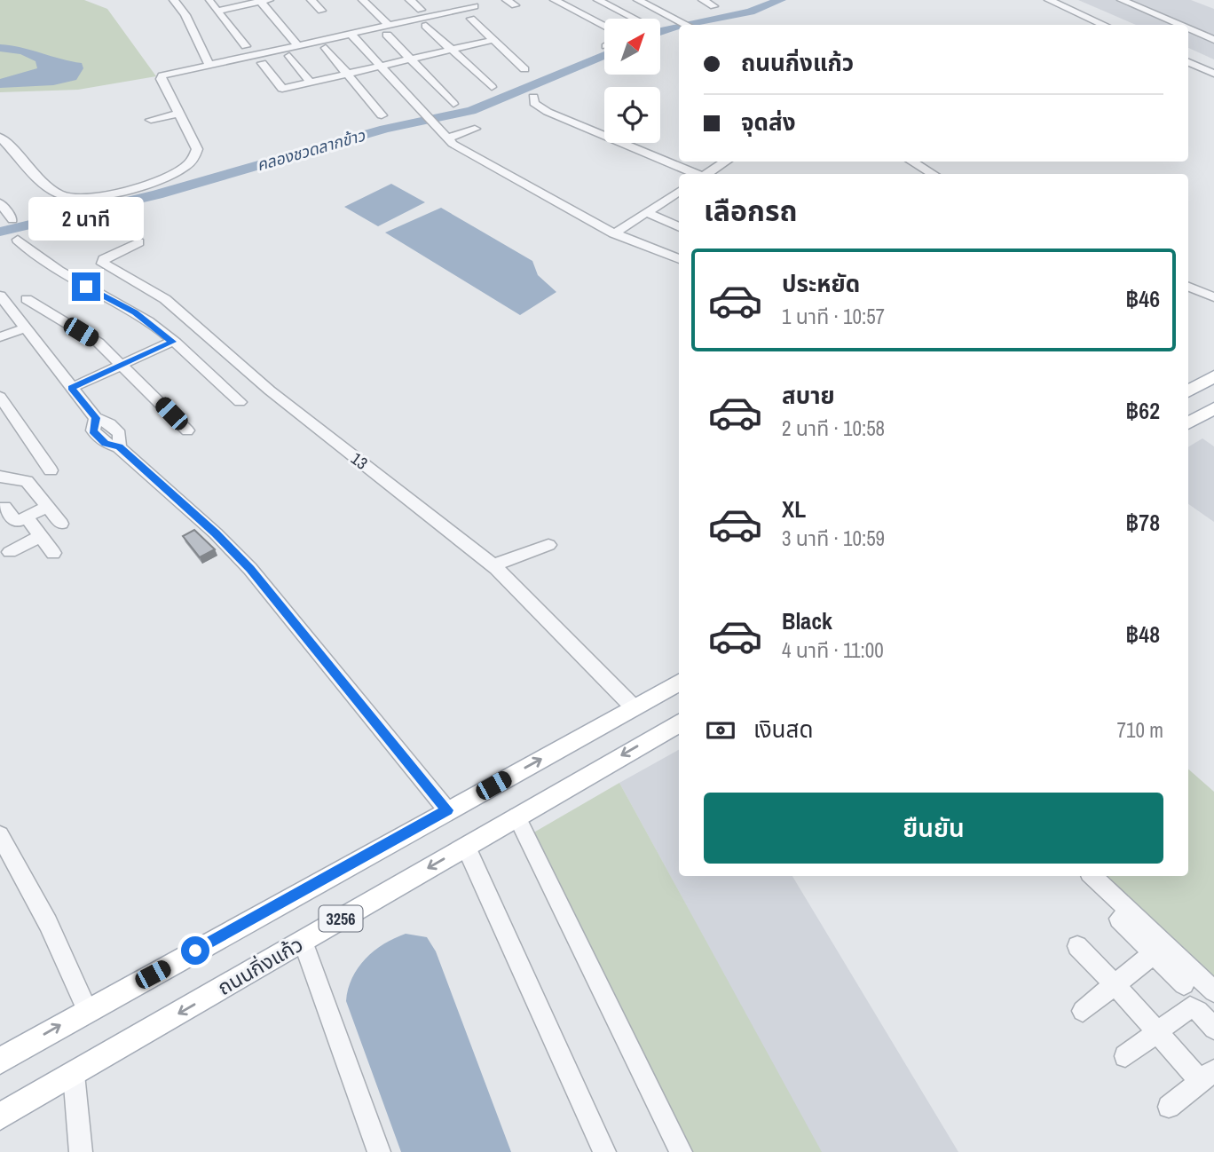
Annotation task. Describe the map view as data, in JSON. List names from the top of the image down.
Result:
{
  "streets": {
    "main road": ["3256", "ถนนกิ่งแก้ว"],
    "street": ["13"]
  },
  "crossings": [
    ["13", "3256"]
  ],
  "water": ["คลองชวดลากข้าว"],
  "north": "top right",
  "page": {
    "banner": ["ถนนกิ่งแก้ว", "จุดส่ง"],
    "heading": "เลือกรถ",
    "bubble": "2 นาที",
    "list": [
      {
        "name": "ประหยัด",
        "note": "1 นาที · 10:57",
        "value": "฿46"
      },
      {
        "name": "สบาย",
        "note": "2 นาที · 10:58",
        "value": "฿62"
      },
      {
        "name": "XL",
        "note": "3 นาที · 10:59",
        "value": "฿78"
      },
      {
        "name": "Black",
        "note": "4 นาที · 11:00",
        "value": "฿48"
      }
    ],
    "pay": ["เงินสด", "710 m"],
    "buttons": "ยืนยัน"
  }
}
